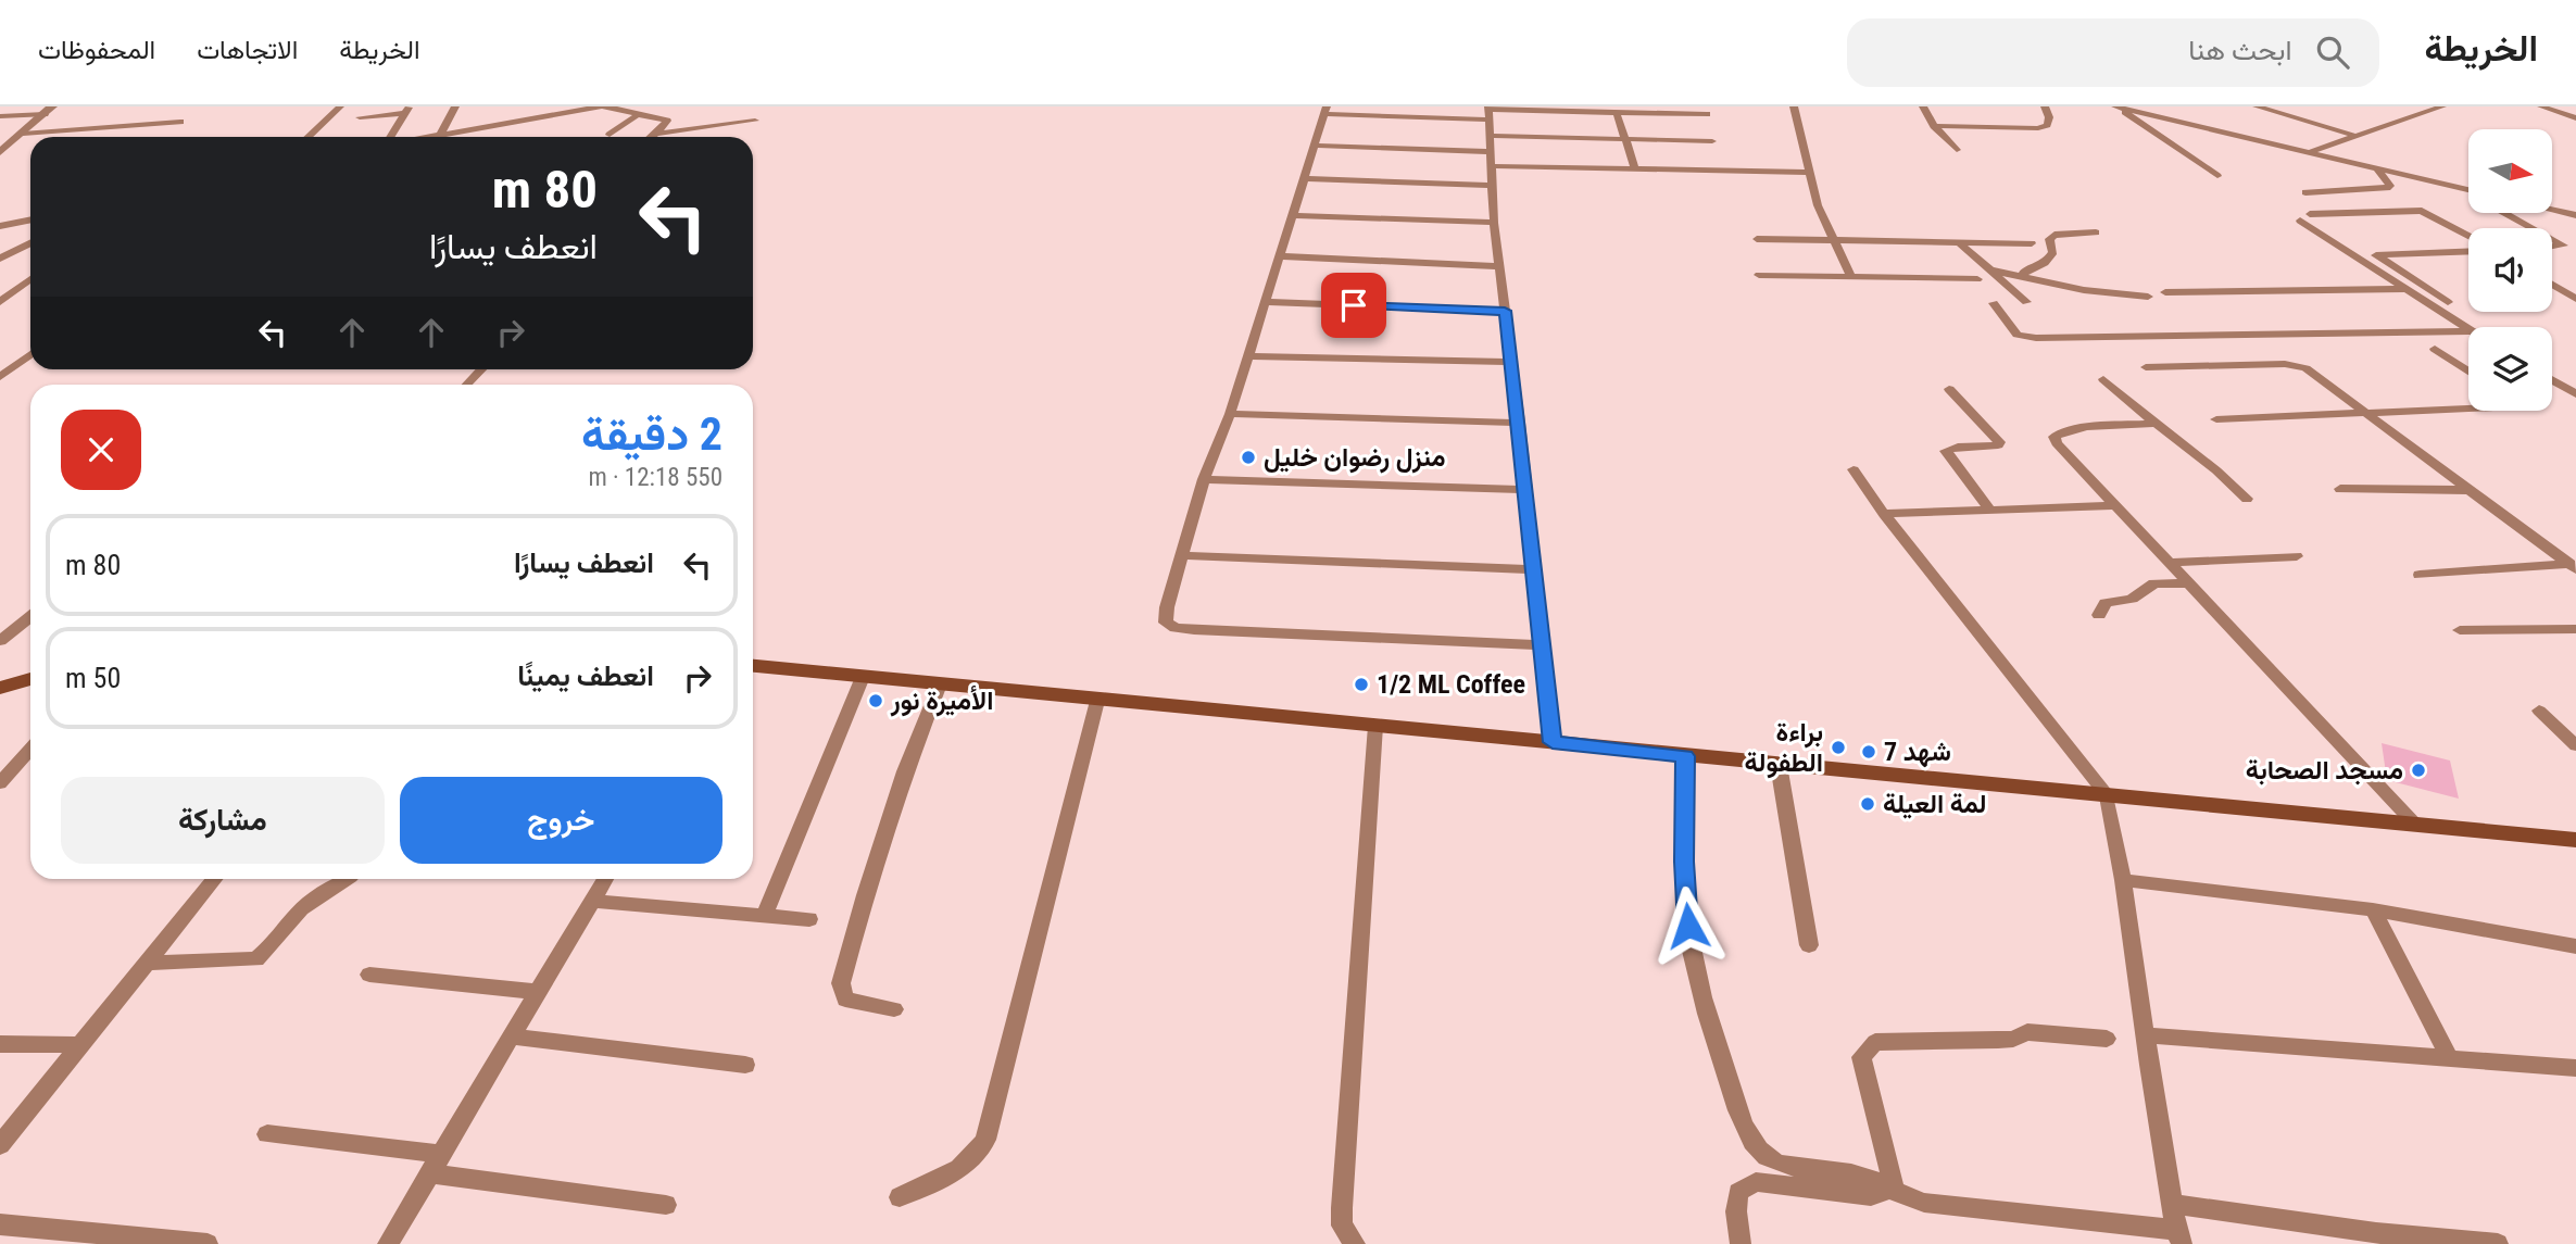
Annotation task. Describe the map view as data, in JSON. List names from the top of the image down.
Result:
{
  "places": [
    "منزل رضوان خليل",
    "1/2 ML Coffee",
    "الأميرة نور",
    "براءة الطفولة",
    "شهد 7",
    "مسجد الصحابة",
    "لمة العيلة"
  ],
  "north": "right",
  "page": {
    "header": "الخريطة",
    "search": "ابحث هنا",
    "nav": ["الخريطة", "الاتجاهات", "المحفوظات"],
    "turn": ["80 m", "انعطف يسارًا"],
    "heading": ["2 دقيقة", "550 m · 12:18"],
    "list": [
      {
        "name": "انعطف يسارًا",
        "value": "80 m"
      },
      {
        "name": "انعطف يمينًا",
        "value": "50 m"
      }
    ],
    "buttons": ["خروج", "مشاركة"]
  }
}
